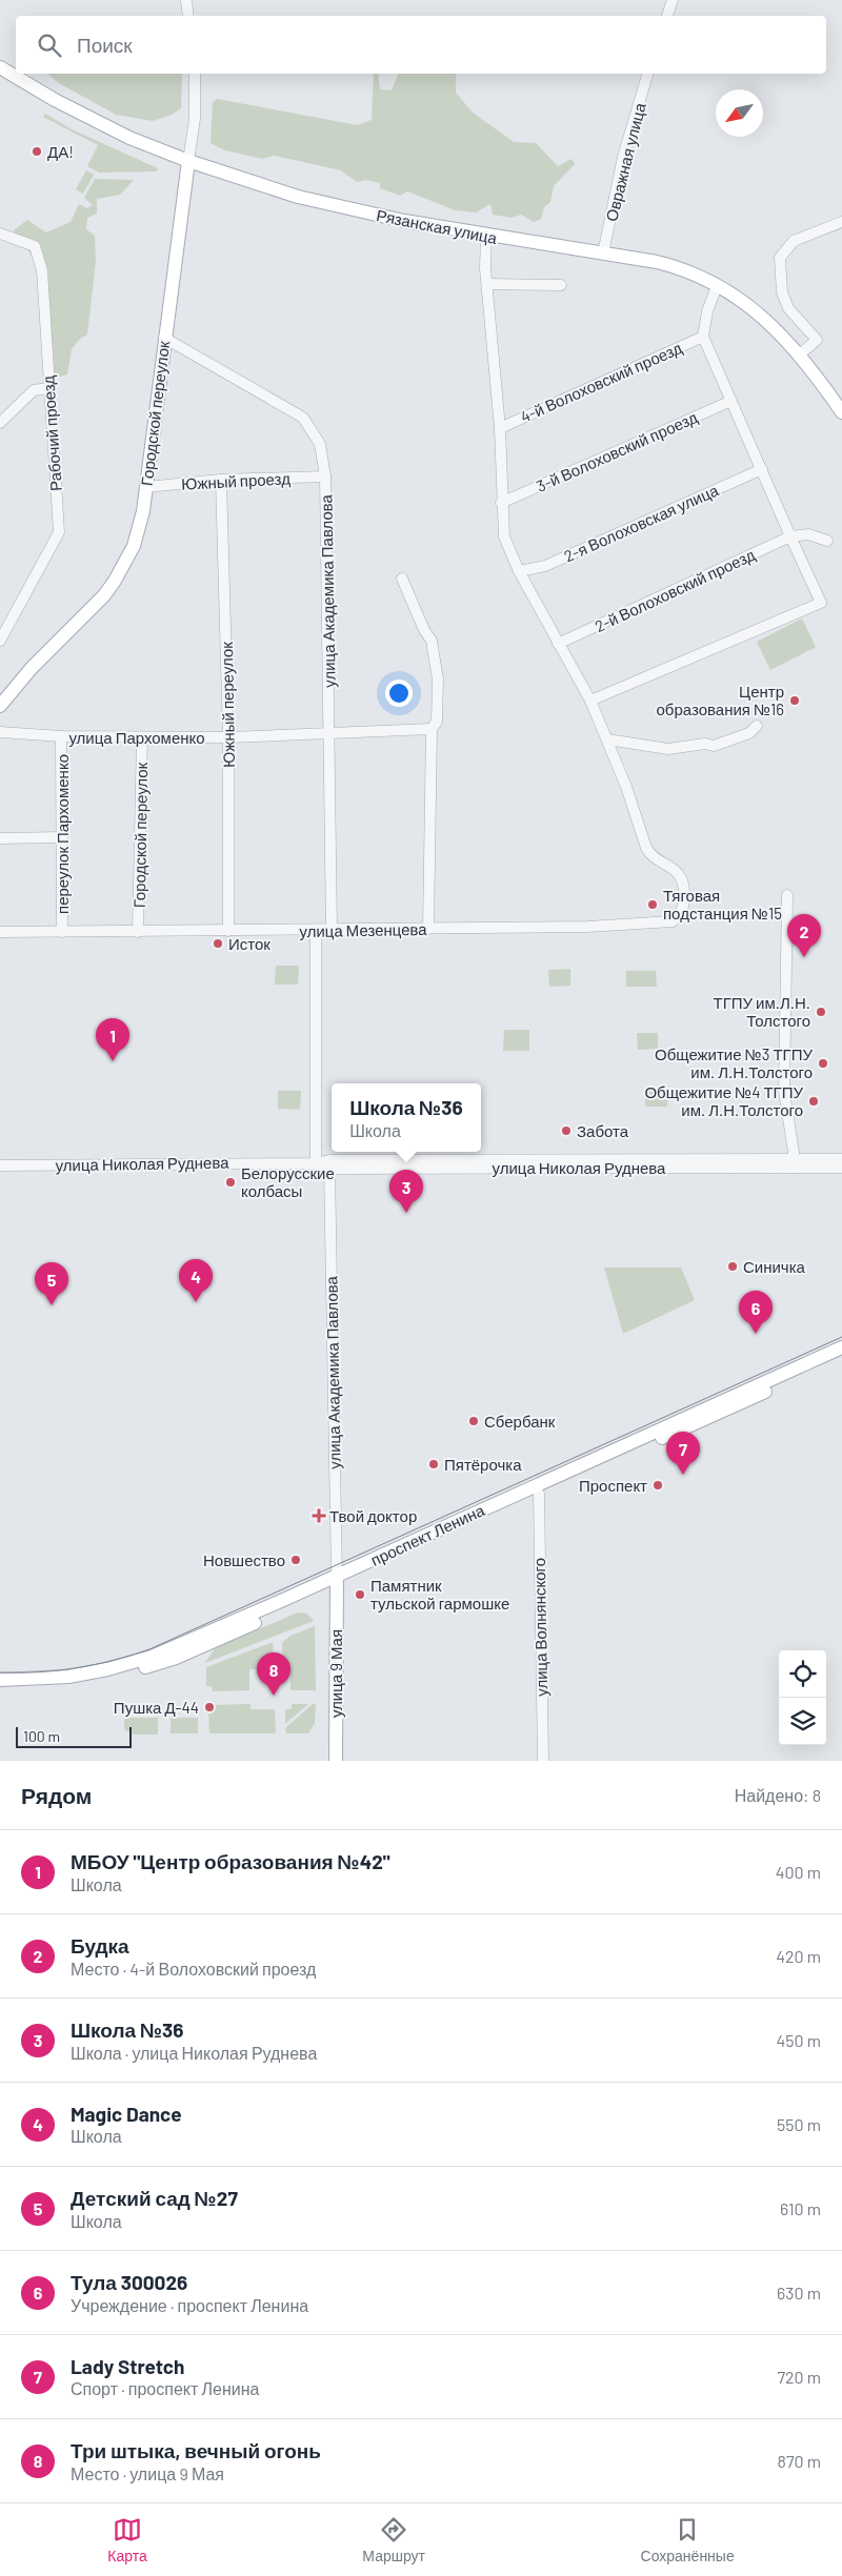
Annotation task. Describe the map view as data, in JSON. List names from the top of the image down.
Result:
{
  "streets": {
    "main road": [
      "Рязанская улица",
      "Городской переулок",
      "проспект Ленина",
      "улица 9 Мая"
    ],
    "street": [
      "Овражная улица",
      "4-й Волоховский проезд",
      "Рабочий проезд",
      "3-й Волоховский проезд",
      "Южный проезд",
      "2-я Волоховская улица",
      "2-й Волоховский проезд",
      "улица Академика Павлова",
      "Южный переулок",
      "улица Пархоменко",
      "переулок Пархоменко",
      "улица Мезенцева",
      "улица Николая Руднева",
      "улица Волнянского"
    ]
  },
  "crossings": [
    ["Овражная улица", "Рязанская улица"],
    ["Рязанская улица", "4-й Волоховский проезд"],
    ["Рязанская улица", "Городской переулок"],
    ["4-й Волоховский проезд", "3-й Волоховский проезд"],
    ["4-й Волоховский проезд", "2-я Волоховская улица"],
    ["4-й Волоховский проезд", "2-й Волоховский проезд"],
    ["4-й Волоховский проезд", "улица Мезенцева"],
    ["Городской переулок", "Южный проезд"],
    ["Городской переулок", "улица Академика Павлова"],
    ["Городской переулок", "улица Пархоменко"],
    ["Городской переулок", "улица Мезенцева"],
    ["Южный проезд", "улица Академика Павлова"],
    ["Южный проезд", "Южный переулок"],
    ["улица Академика Павлова", "улица Пархоменко"],
    ["улица Академика Павлова", "улица Мезенцева"],
    ["улица Академика Павлова", "улица Николая Руднева"],
    ["улица Академика Павлова", "проспект Ленина"],
    ["улица Академика Павлова", "улица 9 Мая"],
    ["Южный переулок", "улица Пархоменко"],
    ["Южный переулок", "улица Мезенцева"],
    ["улица Пархоменко", "переулок Пархоменко"],
    ["переулок Пархоменко", "улица Мезенцева"],
    ["проспект Ленина", "улица Волнянского"],
    ["проспект Ленина", "улица 9 Мая"]
  ],
  "places": {
    "other": [
      "ДА!",
      "Центр образования №16",
      "Тяговая подстанция №15",
      "Исток",
      "ТГПУ им.Л.Н. Толстого",
      "Общежитие №3 ТГПУ им. Л.Н.Толстого",
      "Общежитие №4 ТГПУ им. Л.Н.Толстого",
      "Забота",
      "Белорусские колбасы",
      "Синичка",
      "Сбербанк",
      "Пятёрочка",
      "Проспект",
      "Новшество",
      "Памятник тульской гармошке",
      "Пушка Д-44"
    ],
    "health": ["Твой доктор"]
  },
  "scale_bar": "100 m",
  "north": "bottom left",
  "page": {
    "search": "Поиск",
    "pins": [
      "2",
      "1",
      "3",
      "4",
      "5",
      "6",
      "7",
      "8"
    ],
    "popup": ["Школа №36", "Школа"],
    "scale": "100 m",
    "heading": ["Рядом", "Найдено: 8"],
    "list": [
      {
        "mark": "1",
        "name": "МБОУ \"Центр образования №42\"",
        "note": "Школа",
        "value": "400 m"
      },
      {
        "mark": "2",
        "name": "Будка",
        "note": "Место · 4-й Волоховский проезд",
        "value": "420 m"
      },
      {
        "mark": "3",
        "name": "Школа №36",
        "note": "Школа · улица Николая Руднева",
        "value": "450 m"
      },
      {
        "mark": "4",
        "name": "Magic Dance",
        "note": "Школа",
        "value": "550 m"
      },
      {
        "mark": "5",
        "name": "Детский сад №27",
        "note": "Школа",
        "value": "610 m"
      },
      {
        "mark": "6",
        "name": "Тула 300026",
        "note": "Учреждение · проспект Ленина",
        "value": "630 m"
      },
      {
        "mark": "7",
        "name": "Lady Stretch",
        "note": "Спорт · проспект Ленина",
        "value": "720 m"
      },
      {
        "mark": "8",
        "name": "Три штыка, вечный огонь",
        "note": "Место · улица 9 Мая",
        "value": "870 m"
      }
    ],
    "nav": ["Карта", "Маршрут", "Сохранённые"]
  }
}
